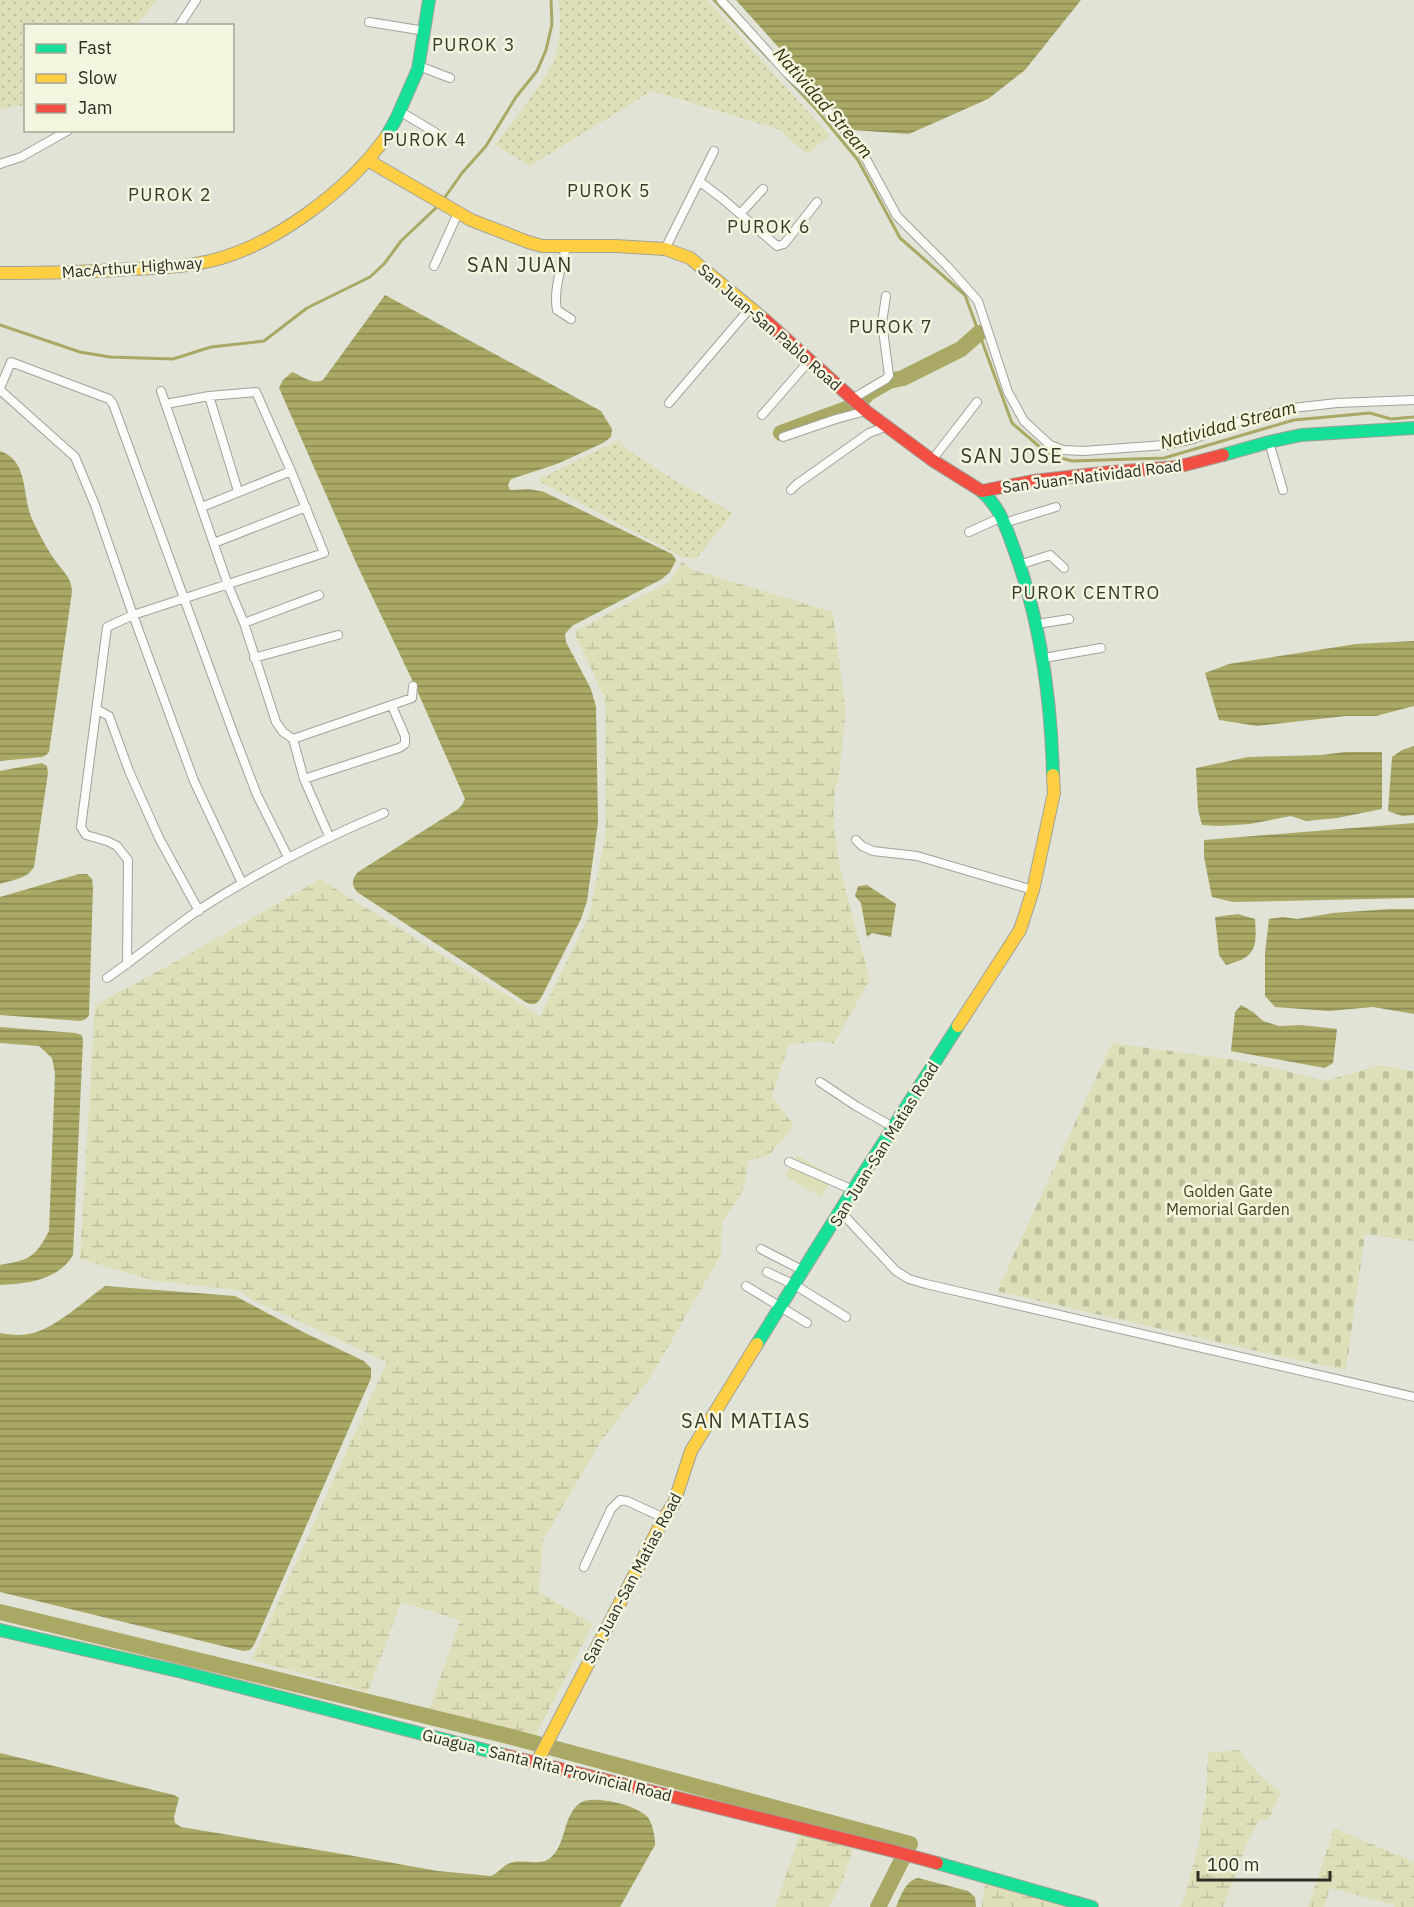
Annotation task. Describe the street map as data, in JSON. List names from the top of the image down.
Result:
{
  "streets": {
    "street": [
      "MacArthur Highway",
      "San Juan-San Pablo Road",
      "San Juan-Natividad Road",
      "San Juan-San Matias Road",
      "Guagua - Santa Rita Provincial Road"
    ]
  },
  "crossings": [
    ["MacArthur Highway", "San Juan-San Pablo Road"],
    ["San Juan-San Pablo Road", "San Juan-Natividad Road"],
    ["San Juan-San Pablo Road", "San Juan-San Matias Road"],
    ["San Juan-Natividad Road", "San Juan-San Matias Road"],
    ["San Juan-San Matias Road", "Guagua - Santa Rita Provincial Road"]
  ],
  "districts": [
    "PUROK 3",
    "PUROK 4",
    "PUROK 5",
    "PUROK 2",
    "PUROK 6",
    "SAN JUAN",
    "PUROK 7",
    "SAN JOSE",
    "PUROK CENTRO",
    "SAN MATIAS"
  ],
  "water": ["Natividad Stream"],
  "parks": ["Golden Gate Memorial Garden"],
  "legend": ["Fast", "Slow", "Jam"],
  "scale_bar": "100 m"
}
